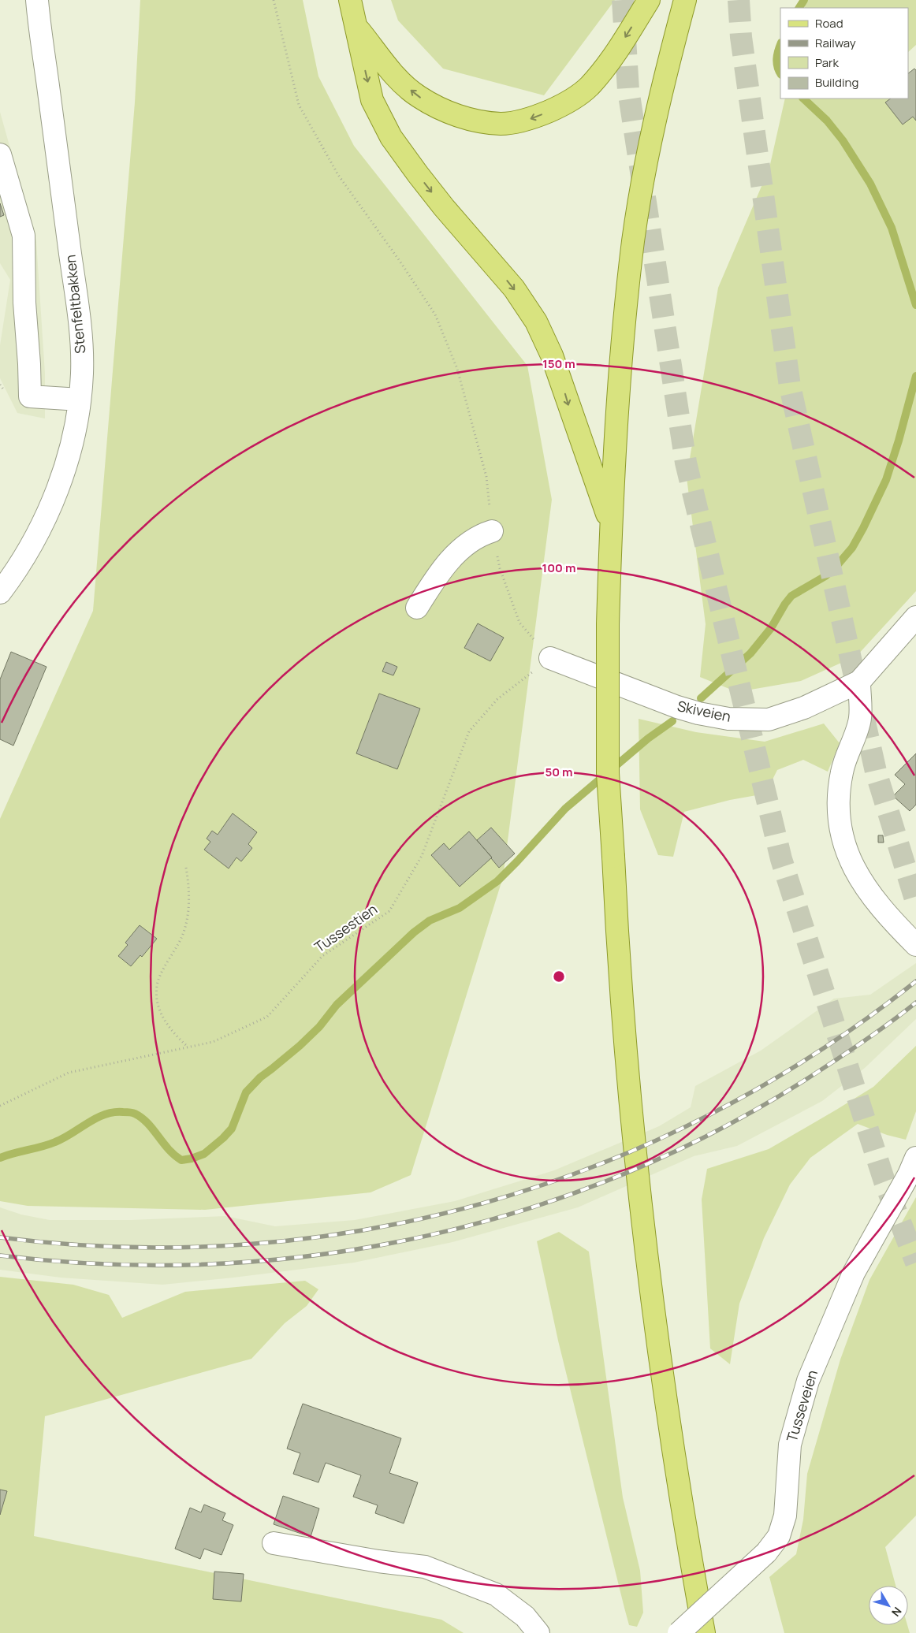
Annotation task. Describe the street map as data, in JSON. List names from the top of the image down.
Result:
{
  "streets": {
    "street": ["Stenfeltbakken", "Skiveien", "Tusseveien"],
    "path": ["Tussestien"]
  },
  "crossings": [
    ["Skiveien", "Tussestien"]
  ],
  "legend": [
    "Road",
    "Railway",
    "Park",
    "Building"
  ],
  "north": "bottom right",
  "rings": ["150 m", "100 m", "50 m"]
}
